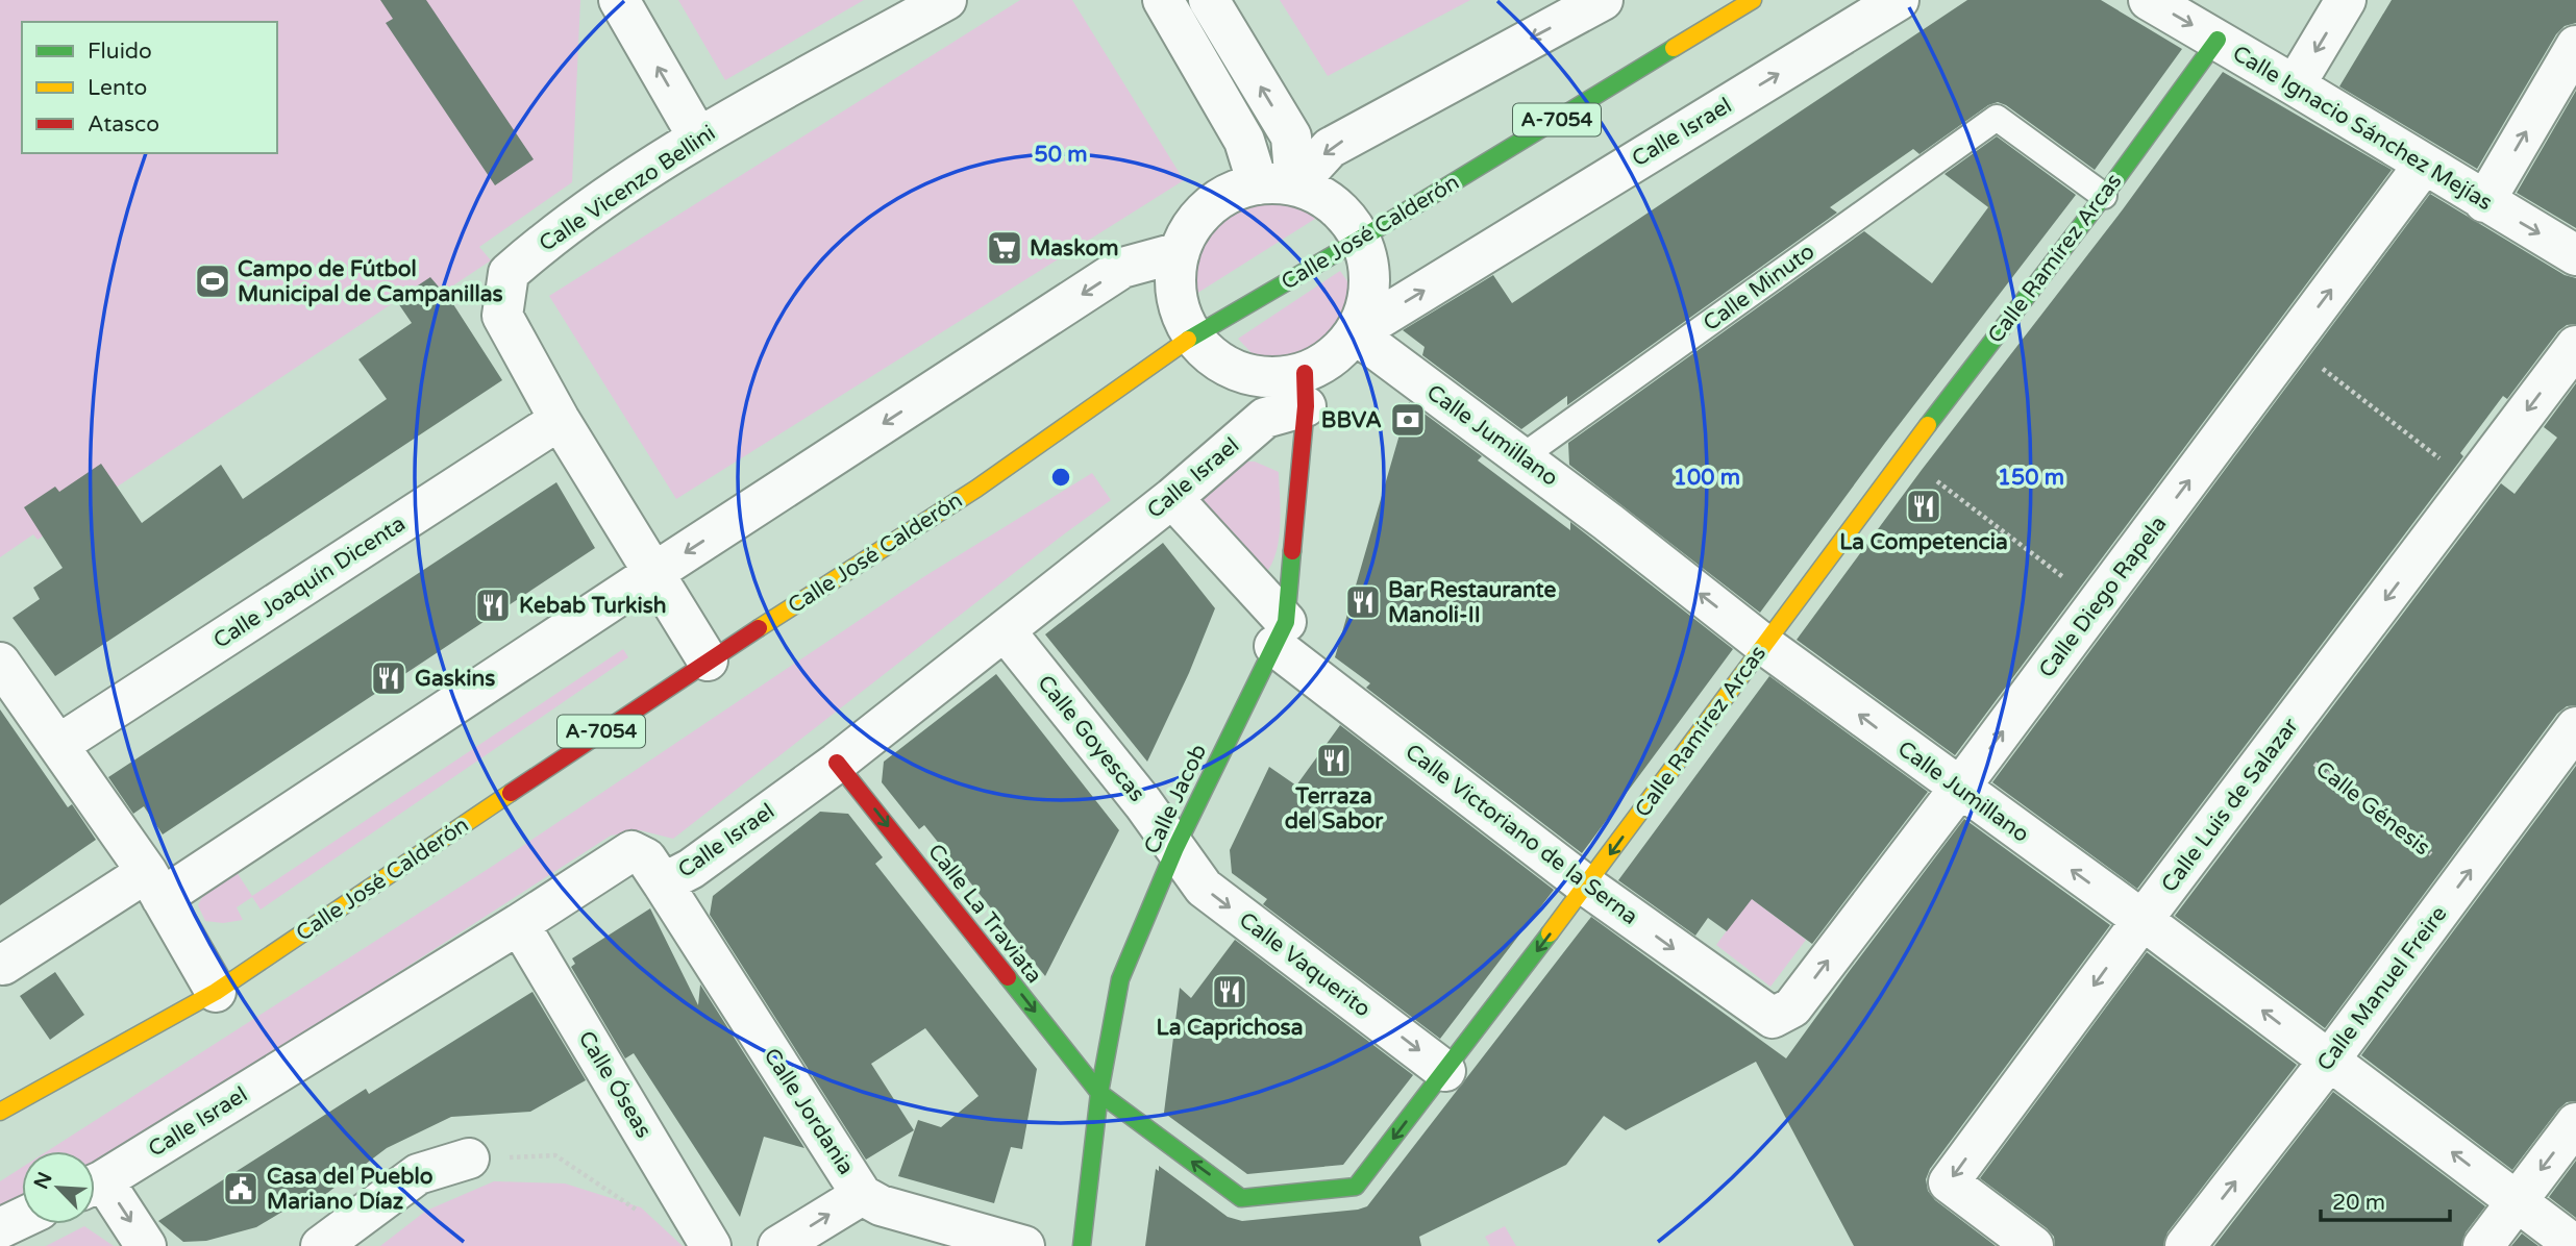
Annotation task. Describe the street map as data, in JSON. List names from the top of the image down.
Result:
{
  "streets": {
    "street": [
      "A-7054",
      "Calle Ignacio Sánchez Mejías",
      "Calle Israel",
      "Calle Vicenzo Bellini",
      "Calle José Calderón",
      "Calle Ramírez Arcas",
      "Calle Jumillano",
      "Calle Joaquín Dicenta",
      "Calle Diego Rapela",
      "Calle Goyescas",
      "Calle Jacob",
      "Calle Luis de Salazar",
      "Calle Victoriano de la Serna",
      "Calle La Traviata",
      "Calle Vaquerito",
      "Calle Manuel Freire",
      "Calle Óseas",
      "Calle Jordania"
    ],
    "lane": ["Calle Minuto"],
    "path": ["Calle Génesis"]
  },
  "crossings": [
    ["Calle Ignacio Sánchez Mejías", "Calle Ramírez Arcas"],
    ["Calle Ignacio Sánchez Mejías", "Calle Diego Rapela"],
    ["Calle Israel", "Calle Jumillano"],
    ["Calle Israel", "Calle Goyescas"],
    ["Calle Israel", "Calle Jacob"],
    ["Calle Israel", "Calle Victoriano de la Serna"],
    ["Calle Israel", "Calle La Traviata"],
    ["Calle Israel", "Calle Óseas"],
    ["Calle Israel", "Calle Jordania"],
    ["Calle Vicenzo Bellini", "Calle José Calderón"],
    ["Calle Vicenzo Bellini", "Calle Joaquín Dicenta"],
    ["Calle Ramírez Arcas", "Calle Minuto"],
    ["Calle Ramírez Arcas", "Calle Jumillano"],
    ["Calle Ramírez Arcas", "Calle Jacob"],
    ["Calle Ramírez Arcas", "Calle Victoriano de la Serna"],
    ["Calle Ramírez Arcas", "Calle La Traviata"],
    ["Calle Ramírez Arcas", "Calle Vaquerito"],
    ["Calle Minuto", "Calle Jumillano"],
    ["Calle Jumillano", "Calle Diego Rapela"],
    ["Calle Jumillano", "Calle Luis de Salazar"],
    ["Calle Jumillano", "Calle Manuel Freire"],
    ["Calle Diego Rapela", "Calle Victoriano de la Serna"],
    ["Calle Goyescas", "Calle Jacob"],
    ["Calle Goyescas", "Calle Vaquerito"],
    ["Calle Jacob", "Calle Victoriano de la Serna"],
    ["Calle Jacob", "Calle La Traviata"],
    ["Calle Jacob", "Calle Vaquerito"],
    ["Calle Luis de Salazar", "Calle Génesis"],
    ["Calle Génesis", "Calle Manuel Freire"]
  ],
  "one_way": [
    "Calle Ignacio Sánchez Mejías",
    "Calle Ramírez Arcas",
    "Calle Jumillano",
    "Calle Diego Rapela",
    "Calle Luis de Salazar",
    "Calle La Traviata",
    "Calle Vaquerito",
    "Calle Manuel Freire"
  ],
  "places": {
    "supermarket": ["Maskom"],
    "sports": ["Campo de Fútbol Municipal de Campanillas"],
    "bank": ["BBVA"],
    "restaurant": [
      "La Competencia",
      "Bar Restaurante Manoli-II",
      "Kebab Turkish",
      "Gaskins",
      "Terraza del Sabor",
      "La Caprichosa"
    ],
    "public building": ["Casa del Pueblo Mariano Díaz"]
  },
  "legend": ["Fluido", "Lento", "Atasco"],
  "scale_bar": "20 m",
  "north": "top left",
  "rings": ["50 m", "100 m", "150 m"]
}
